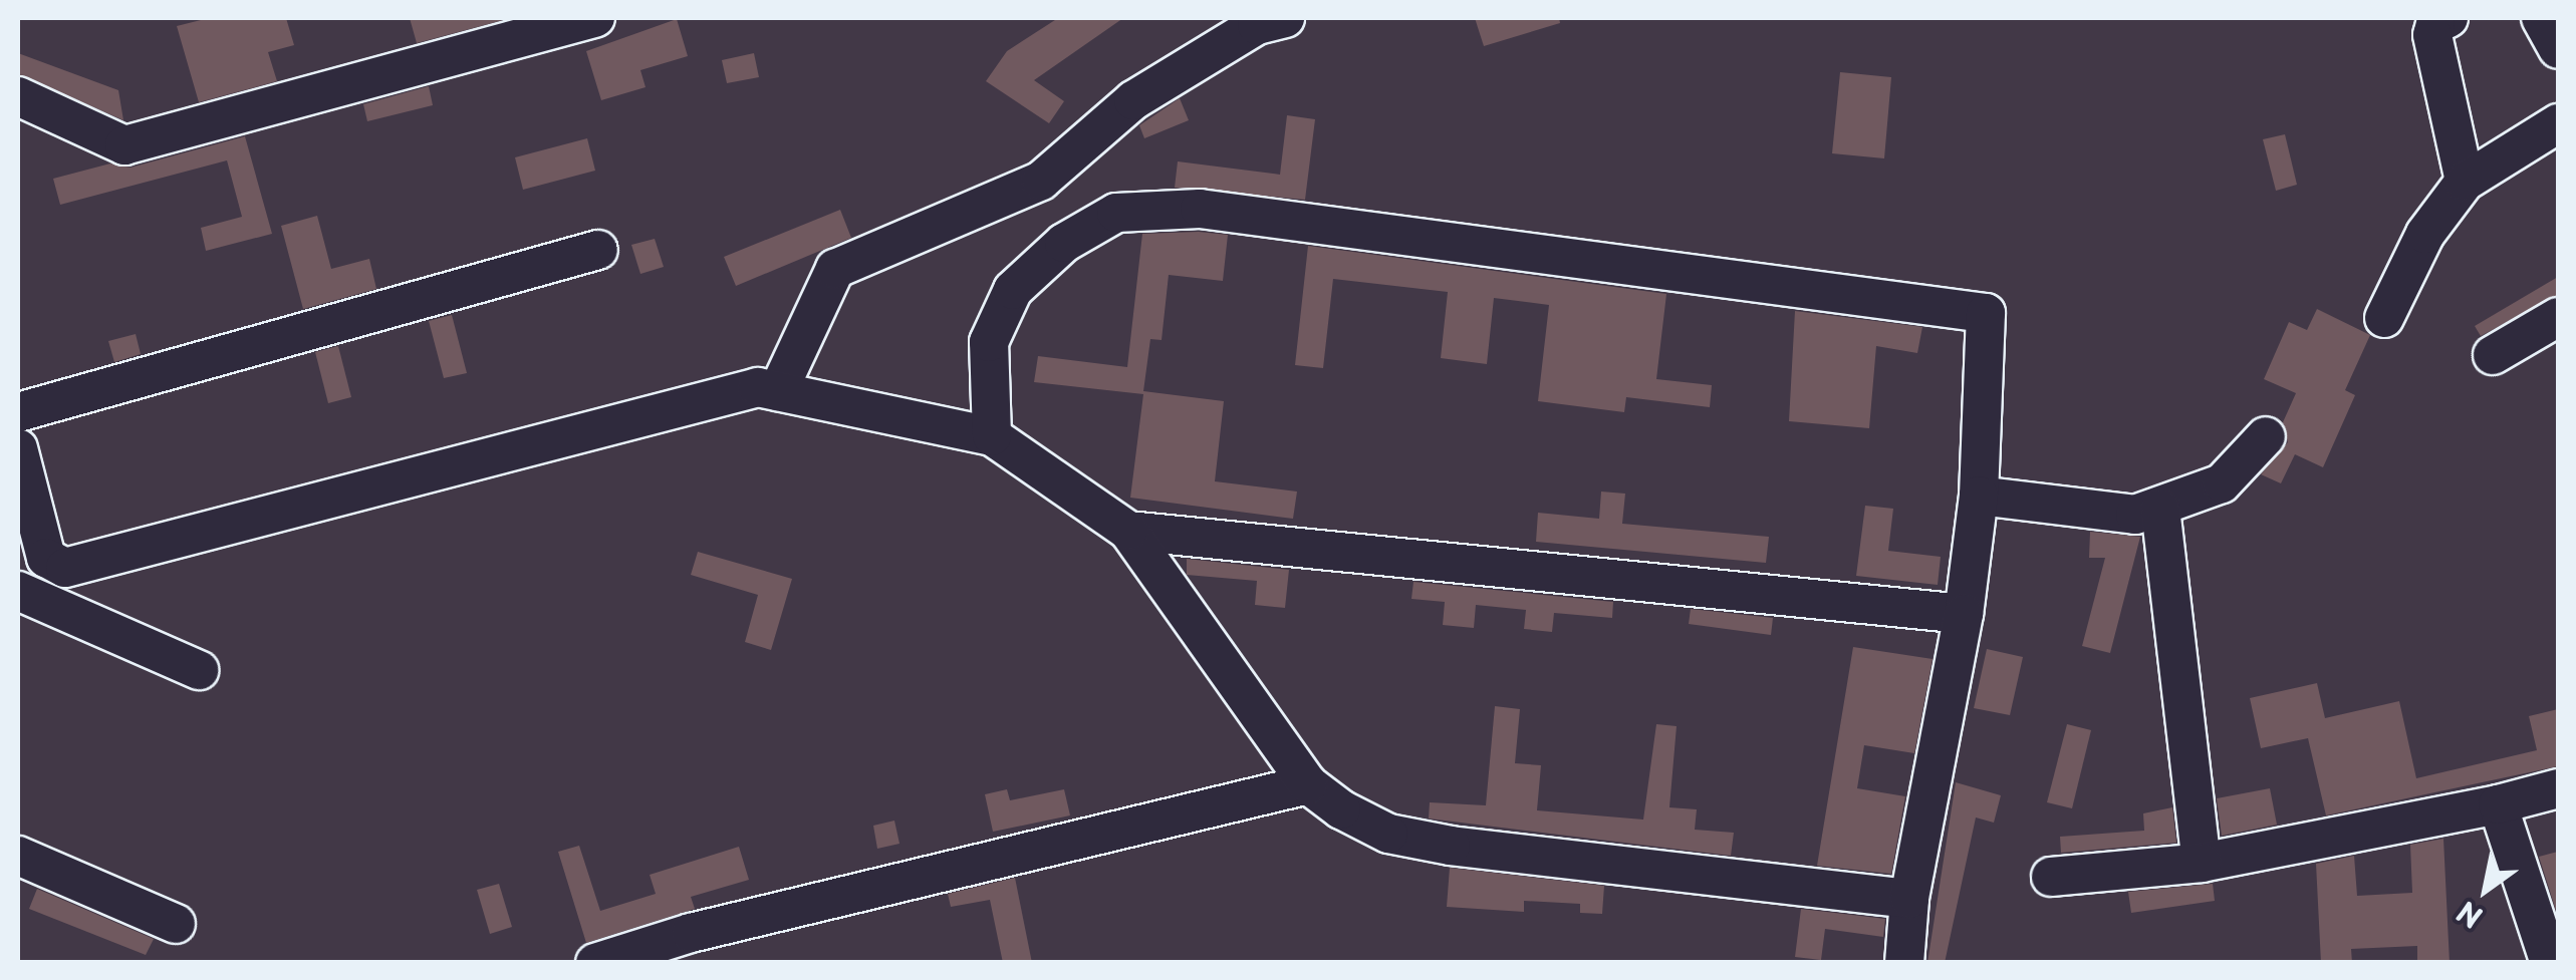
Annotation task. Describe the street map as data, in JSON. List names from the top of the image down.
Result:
{
  "north": "bottom left"
}
